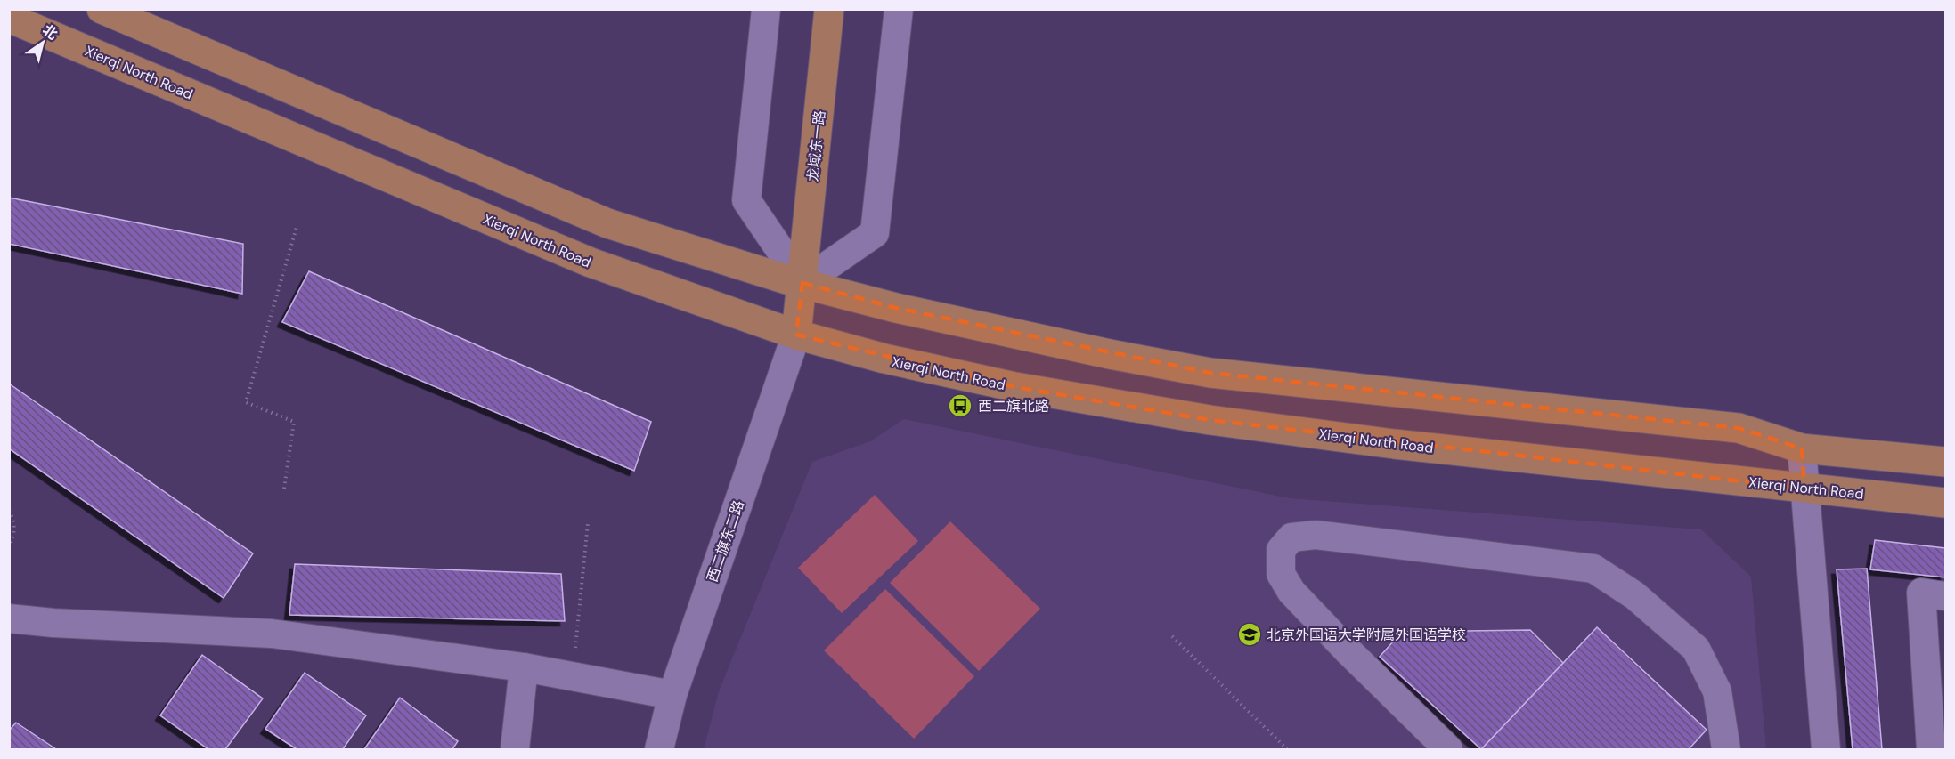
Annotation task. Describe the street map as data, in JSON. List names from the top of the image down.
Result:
{
  "streets": {
    "main road": ["Xierqi North Road", "龙域东一路"],
    "street": ["西二旗东二路"]
  },
  "crossings": [
    ["Xierqi North Road", "龙域东一路"],
    ["Xierqi North Road", "西二旗东二路"],
    ["龙域东一路", "西二旗东二路"]
  ],
  "places": {
    "bus stop": ["西二旗北路"],
    "school or university": ["北京外国语大学附属外国语学校"]
  },
  "north": "top right"
}
